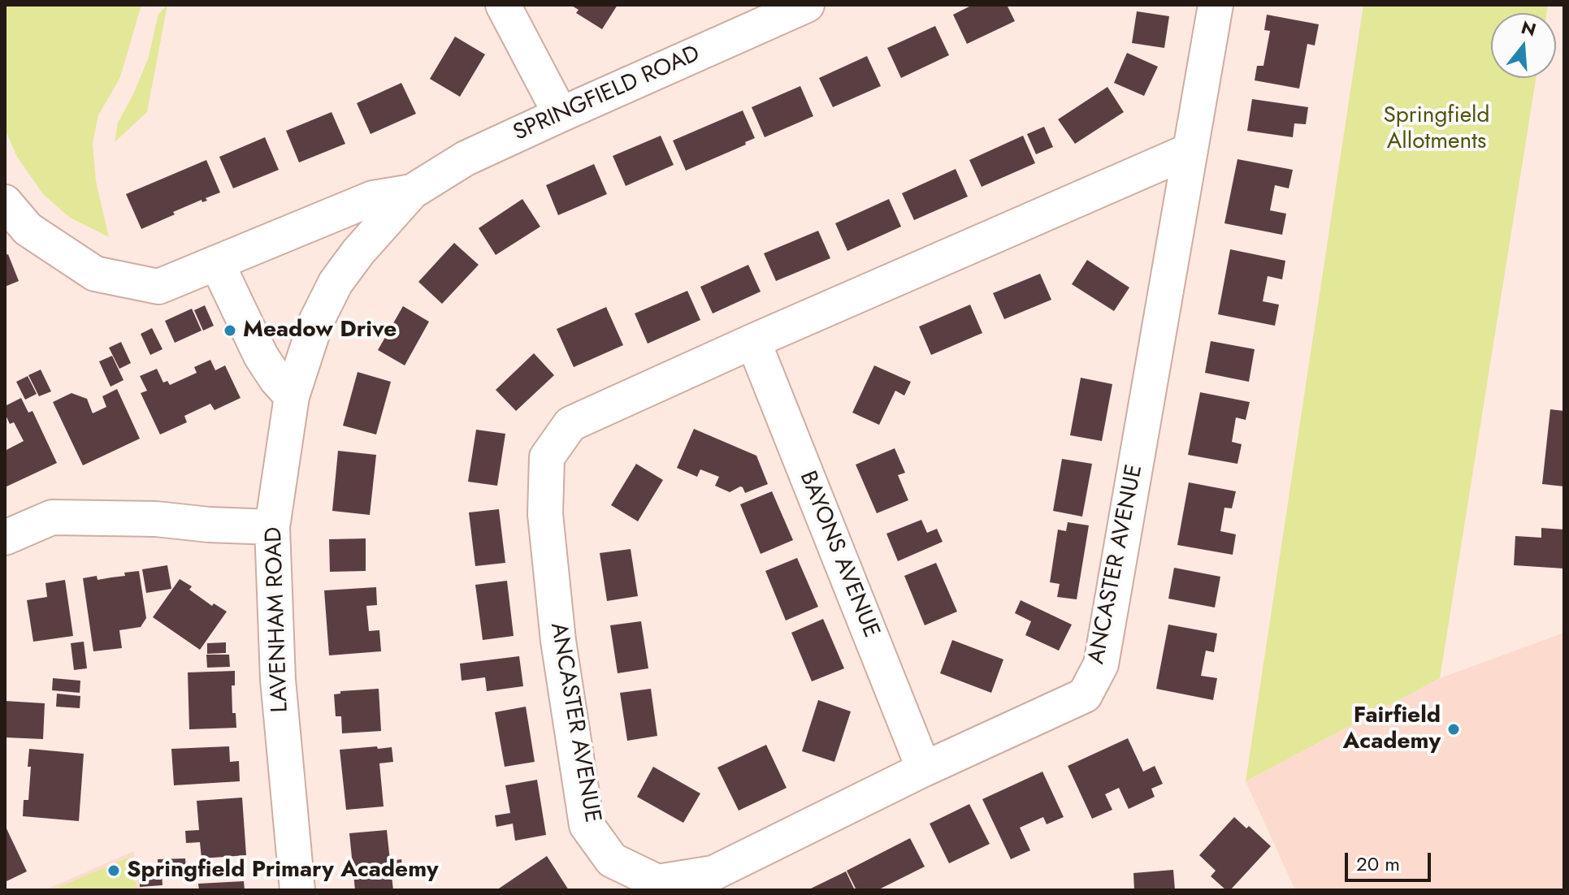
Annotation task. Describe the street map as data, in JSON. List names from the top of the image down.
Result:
{
  "streets": {
    "street": [
      "SPRINGFIELD ROAD",
      "BAYONS AVENUE",
      "ANCASTER AVENUE",
      "LAVENHAM ROAD"
    ]
  },
  "crossings": [
    ["SPRINGFIELD ROAD", "LAVENHAM ROAD"],
    ["BAYONS AVENUE", "ANCASTER AVENUE"]
  ],
  "parks": ["Springfield Allotments"],
  "places": ["Meadow Drive", "Fairfield Academy", "Springfield Primary Academy"],
  "scale_bar": "20 m",
  "north": "top"
}
